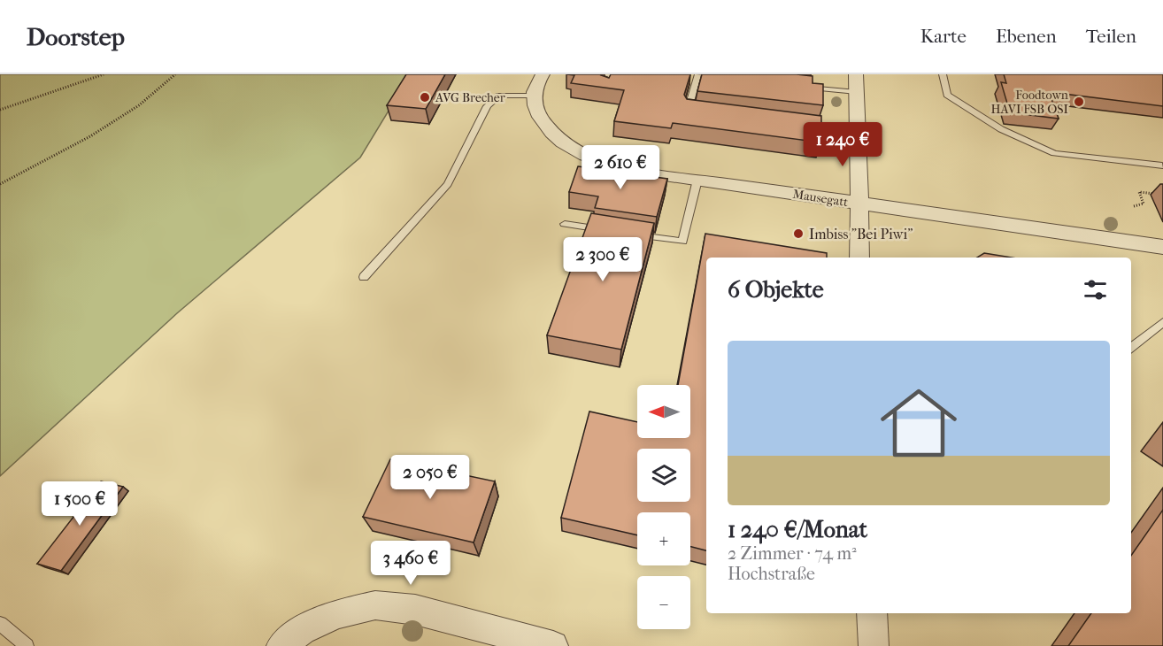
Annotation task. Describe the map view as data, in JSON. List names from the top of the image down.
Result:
{
  "streets": {
    "street": ["Mausegatt"]
  },
  "places": ["AVG Brecher", "Foodtown HAVI FSB OSI", "Imbiss \"Bei Piwi\""],
  "north": "left",
  "page": {
    "header": "Doorstep",
    "nav": ["Karte", "Ebenen", "Teilen"],
    "price": [
      "1 240 €",
      "2 610 €",
      "2 300 €",
      "2 050 €",
      "1 500 €",
      "3 460 €"
    ],
    "heading": "6 Objekte",
    "list": [
      {
        "name": "1 240 €/Monat",
        "note": "2 Zimmer · 74 m² · Hochstraße"
      }
    ],
    "map_buttons": ["+", "−"]
  }
}
